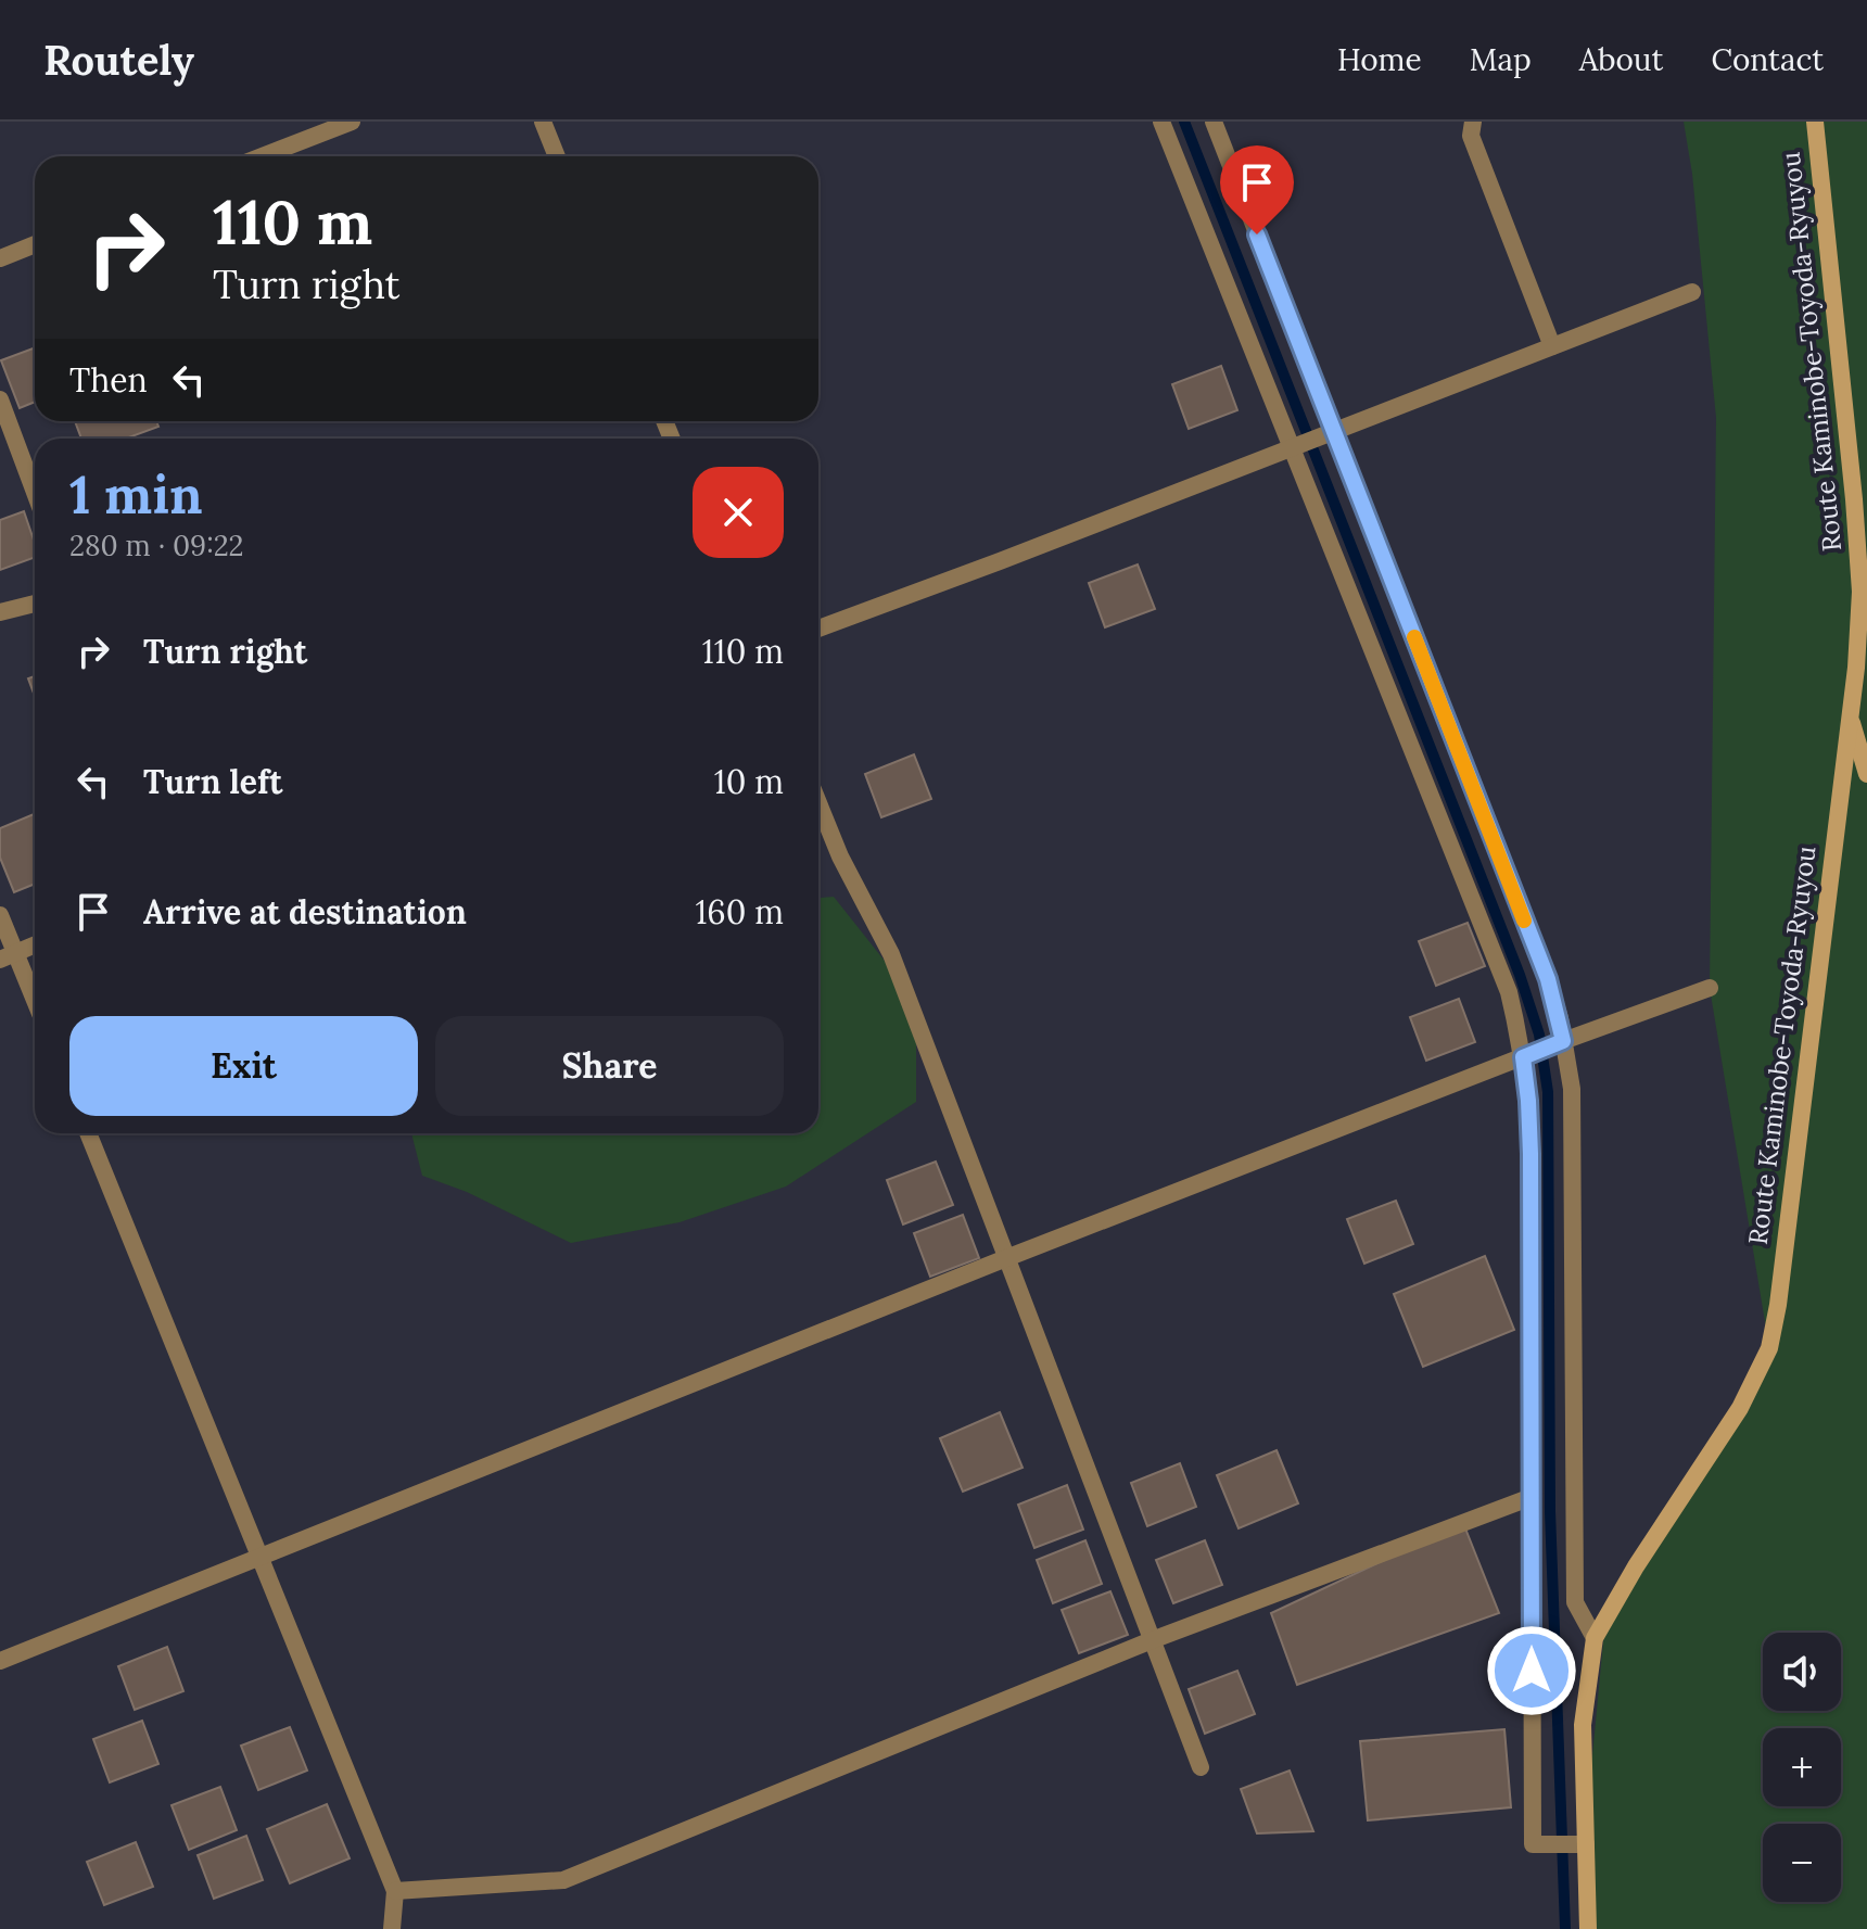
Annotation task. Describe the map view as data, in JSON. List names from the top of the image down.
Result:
{
  "streets": {
    "main road": ["Route Kaminobe-Toyoda-Ryuyou"]
  },
  "page": {
    "header": "Routely",
    "nav": [
      "Home",
      "Map",
      "About",
      "Contact"
    ],
    "turn": ["110 m", "Turn right"],
    "then": "Then",
    "heading": ["1 min", "280 m · 09:22"],
    "list": [
      {
        "name": "Turn right",
        "value": "110 m"
      },
      {
        "name": "Turn left",
        "value": "10 m"
      },
      {
        "name": "Arrive at destination",
        "value": "160 m"
      }
    ],
    "buttons": ["Exit", "Share"],
    "map_buttons": ["+", "−"]
  }
}
